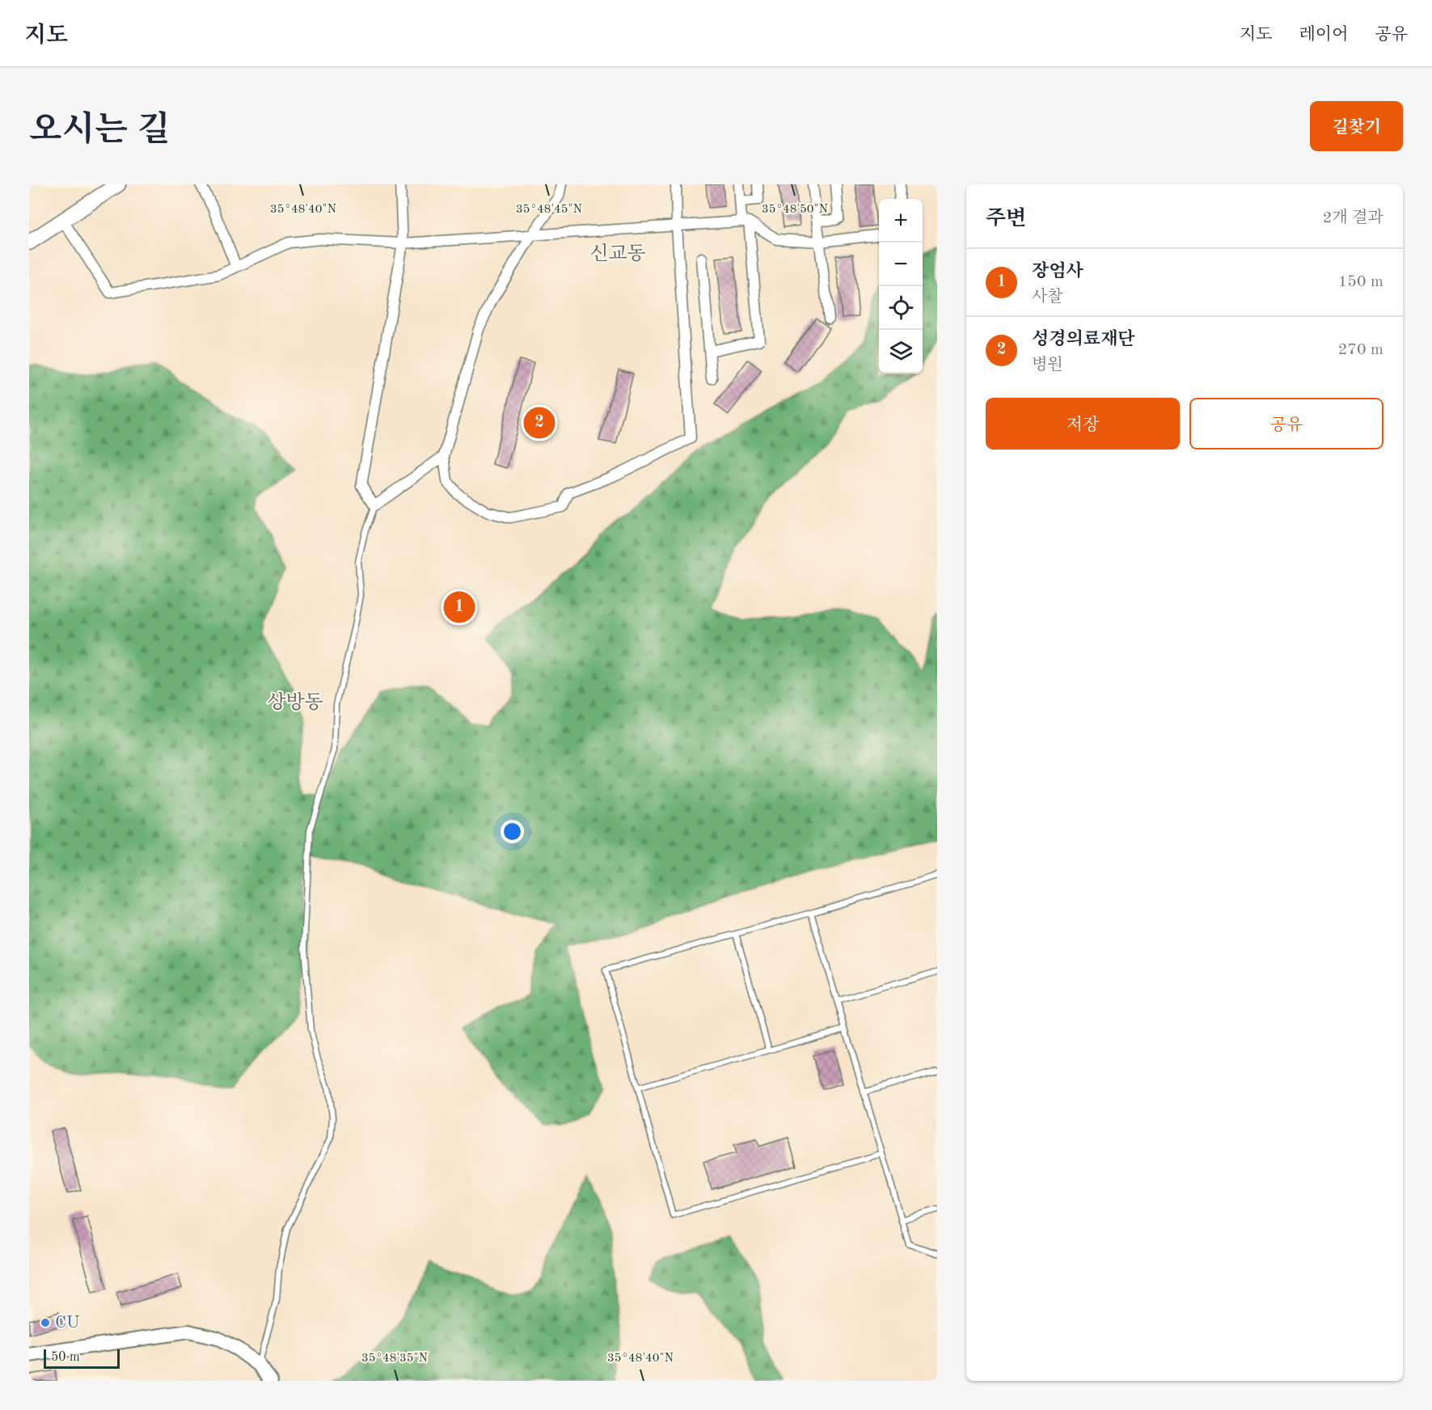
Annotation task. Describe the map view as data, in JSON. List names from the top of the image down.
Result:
{
  "districts": ["신교동", "상방동"],
  "places": ["CU"],
  "scale_bar": "50 m",
  "page": {
    "header": "지도",
    "nav": ["지도", "레이어", "공유"],
    "title": "오시는 길",
    "buttons": [
      "길찾기",
      ["저장", "공유"]
    ],
    "heading": ["주변", "2개 결과"],
    "map_buttons": ["+", "−"],
    "list": [
      {
        "mark": "1",
        "name": "장엄사",
        "note": "사찰",
        "value": "150 m"
      },
      {
        "mark": "2",
        "name": "성경의료재단",
        "note": "병원",
        "value": "270 m"
      }
    ],
    "pins": ["2", "1"],
    "scale": "50 m"
  },
  "coordinates": [
    "35°48'40\"N",
    "35°48'45\"N",
    "35°48'50\"N",
    "35°48'35\"N"
  ]
}
